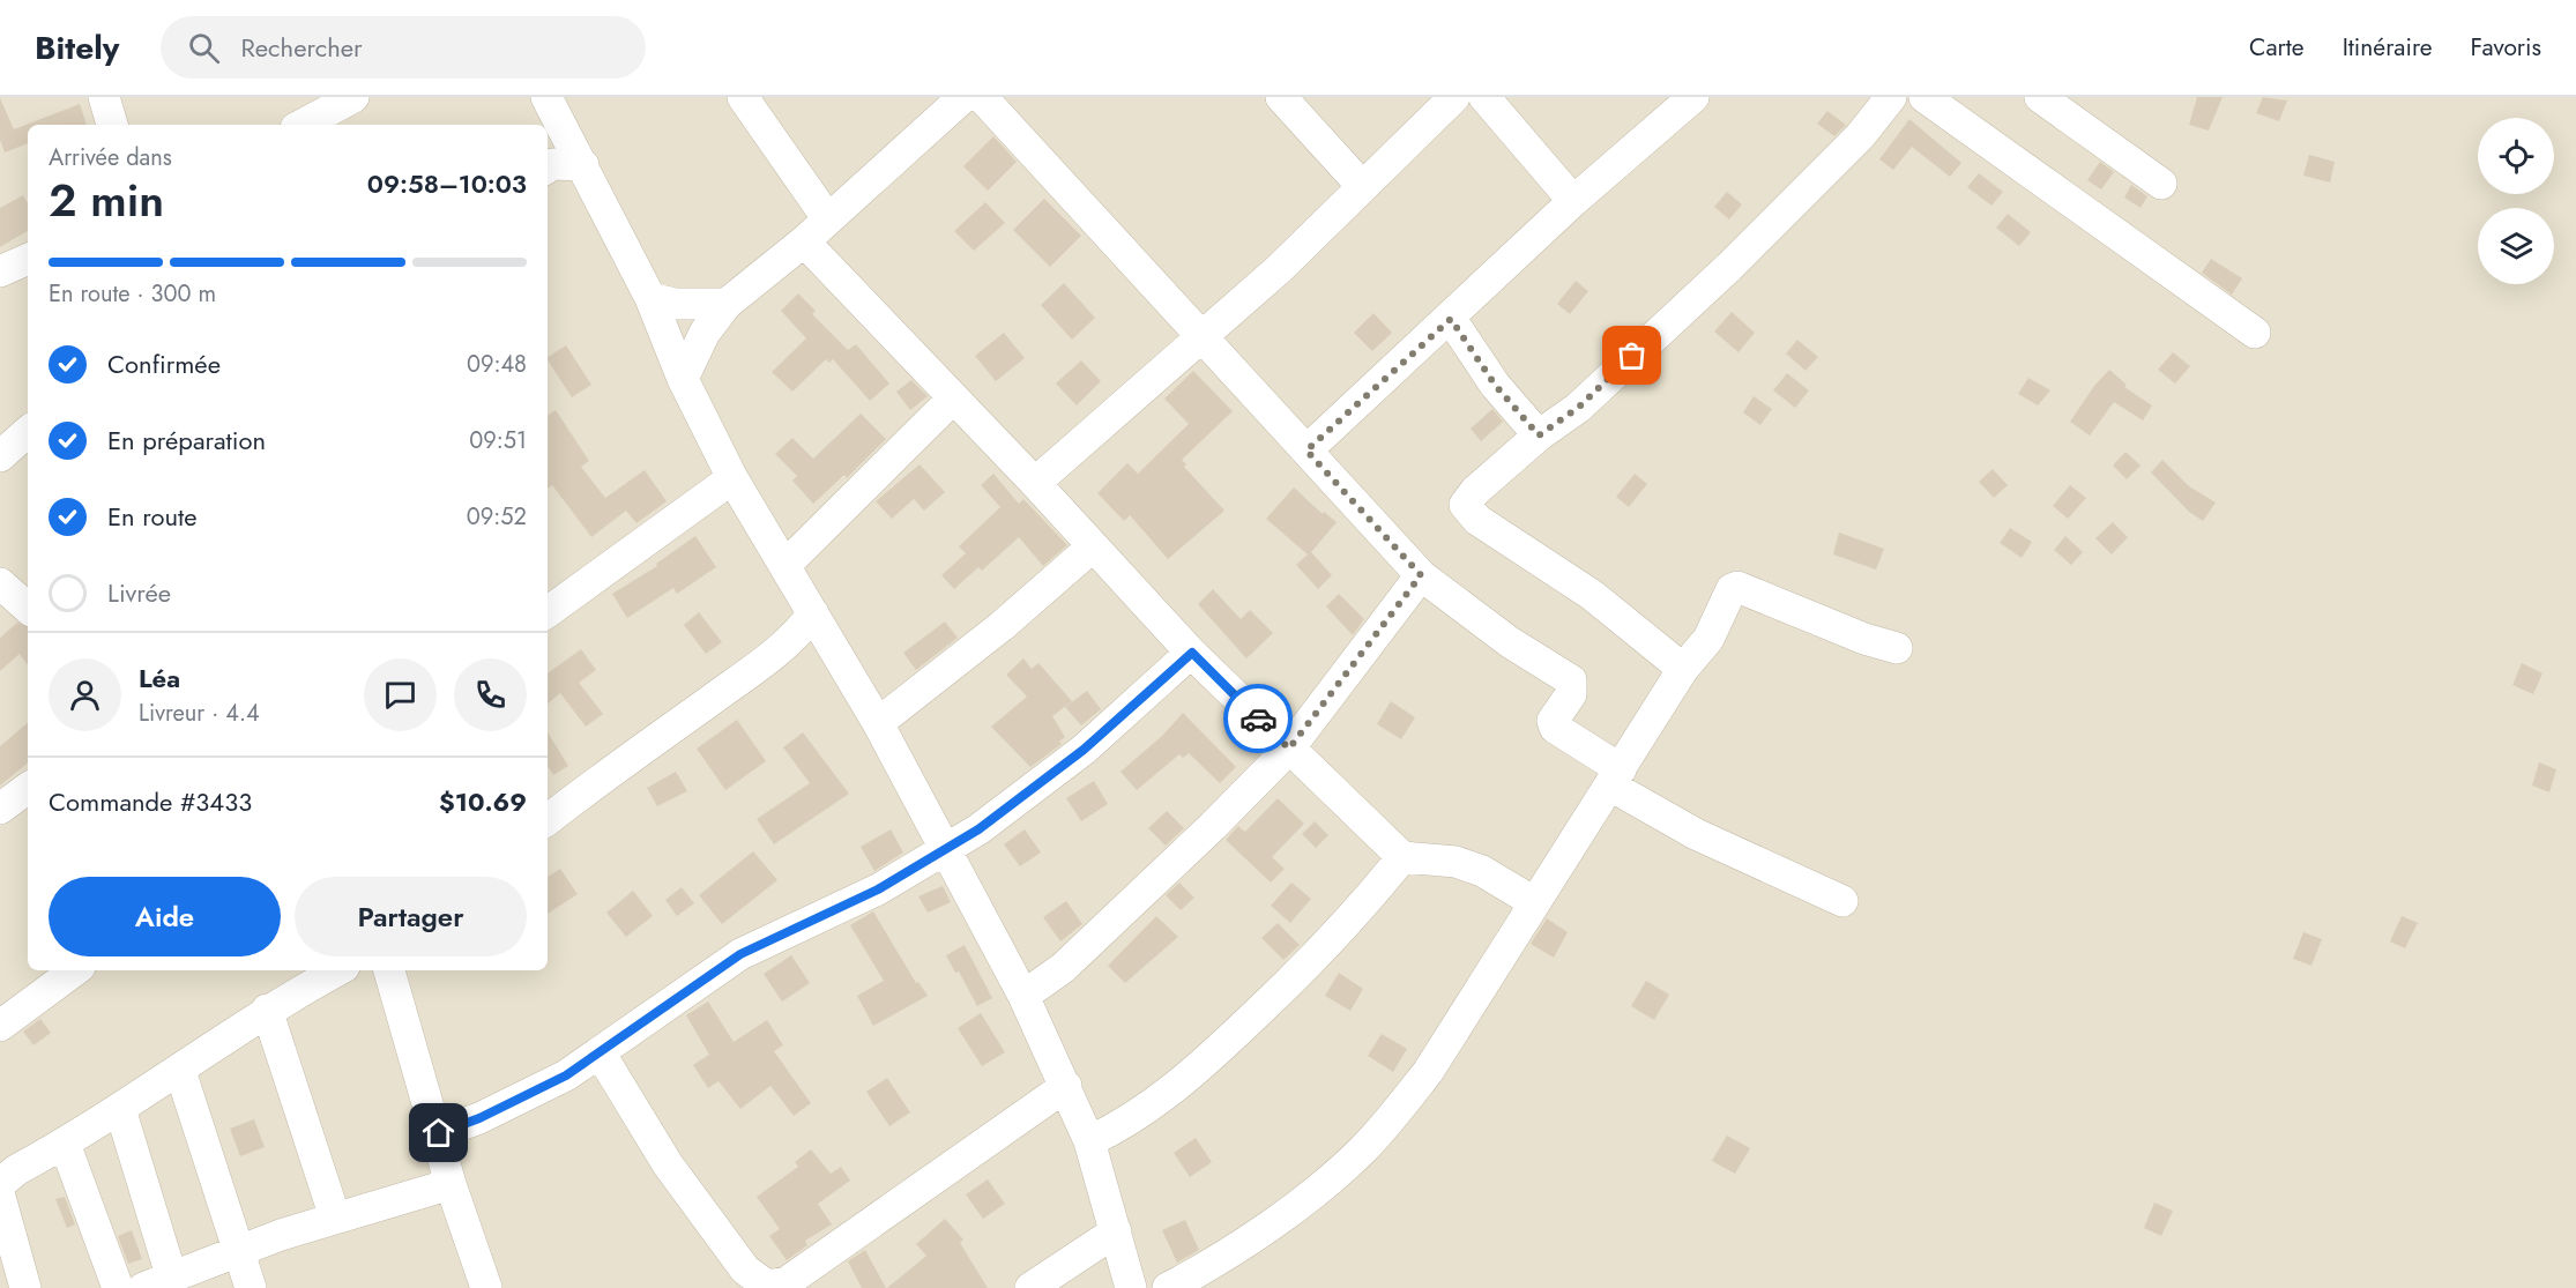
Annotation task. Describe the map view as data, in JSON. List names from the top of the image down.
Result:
{
  "page": {
    "header": "Bitely",
    "search": "Rechercher",
    "nav": ["Carte", "Itinéraire", "Favoris"],
    "heading": ["2 min", "Arrivée dans", "09:58–10:03"],
    "panel": [
      "Léa",
      "Livreur · 4.4",
      "Commande #3433",
      "$10.69"
    ],
    "bar": "En route · 300 m",
    "list": [
      ["Confirmée", "09:48"],
      ["En préparation", "09:51"],
      ["En route", "09:52"],
      "Livrée"
    ],
    "buttons": ["Aide", "Partager"]
  }
}
